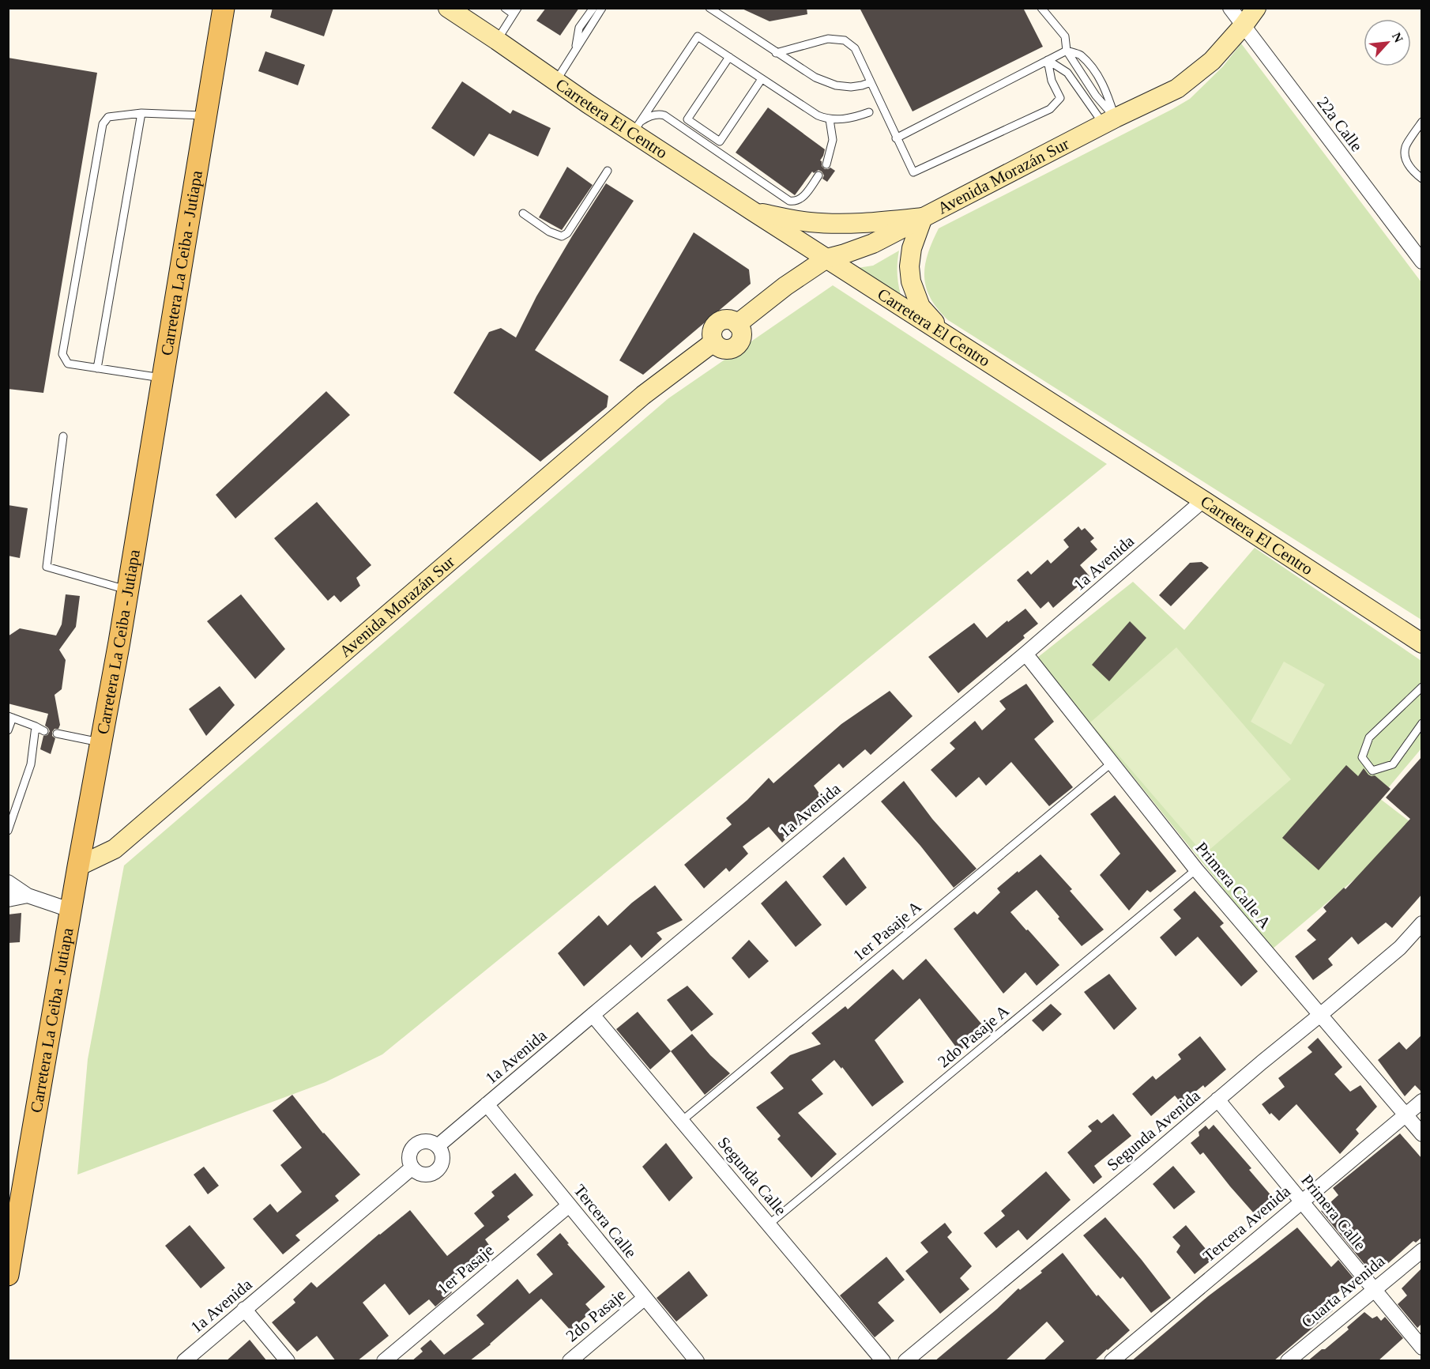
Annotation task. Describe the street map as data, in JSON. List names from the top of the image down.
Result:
{
  "streets": {
    "main road": ["Carretera La Ceiba - Jutiapa"],
    "street": [
      "Carretera El Centro",
      "22a Calle",
      "Avenida Morazán Sur",
      "1a Avenida",
      "Primera Calle A",
      "Segunda Avenida",
      "Segunda Calle",
      "Primera Calle",
      "Tercera Calle",
      "Tercera Avenida",
      "1er Pasaje",
      "Cuarta Avenida",
      "2do Pasaje"
    ],
    "lane": ["1er Pasaje A", "2do Pasaje A"]
  },
  "crossings": [
    ["Carretera El Centro", "Avenida Morazán Sur"],
    ["Carretera El Centro", "1a Avenida"],
    ["22a Calle", "Avenida Morazán Sur"],
    ["Avenida Morazán Sur", "Carretera La Ceiba - Jutiapa"],
    ["1a Avenida", "Primera Calle A"],
    ["1a Avenida", "Segunda Calle"],
    ["1a Avenida", "Tercera Calle"],
    ["Primera Calle A", "1er Pasaje A"],
    ["Primera Calle A", "2do Pasaje A"],
    ["Primera Calle A", "Segunda Avenida"],
    ["Primera Calle A", "Tercera Avenida"],
    ["1er Pasaje A", "Segunda Calle"],
    ["2do Pasaje A", "Segunda Calle"],
    ["Segunda Avenida", "Primera Calle"],
    ["Primera Calle", "Tercera Avenida"],
    ["Primera Calle", "Cuarta Avenida"],
    ["Tercera Calle", "1er Pasaje"],
    ["Tercera Calle", "2do Pasaje"]
  ],
  "north": "top right"
}
